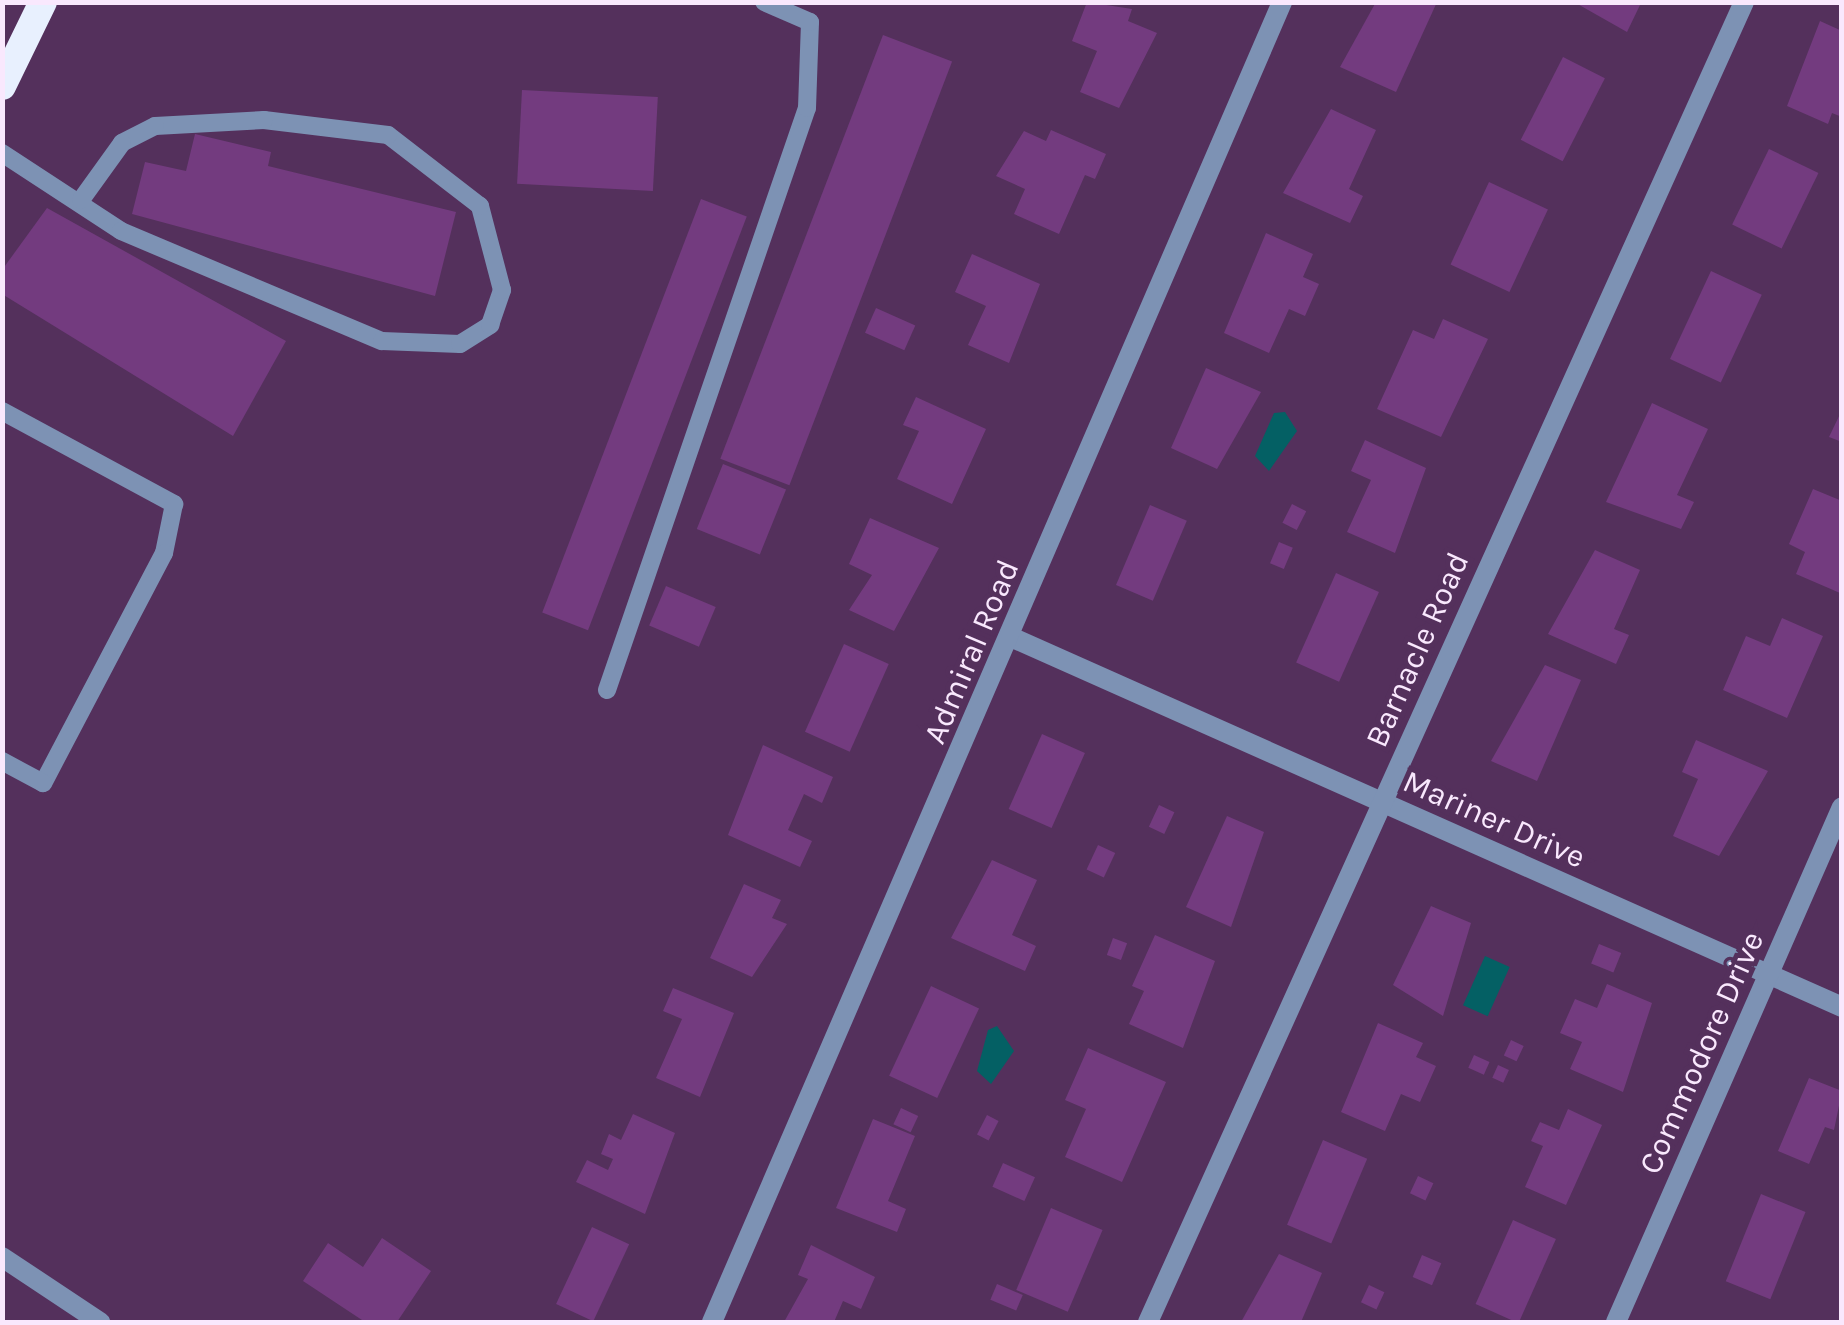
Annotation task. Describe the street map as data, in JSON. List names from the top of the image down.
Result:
{
  "streets": {
    "street": [
      "Barnacle Road",
      "Admiral Road",
      "Mariner Drive",
      "Commodore Drive"
    ]
  },
  "crossings": [
    ["Barnacle Road", "Mariner Drive"],
    ["Admiral Road", "Mariner Drive"],
    ["Mariner Drive", "Commodore Drive"]
  ]
}
